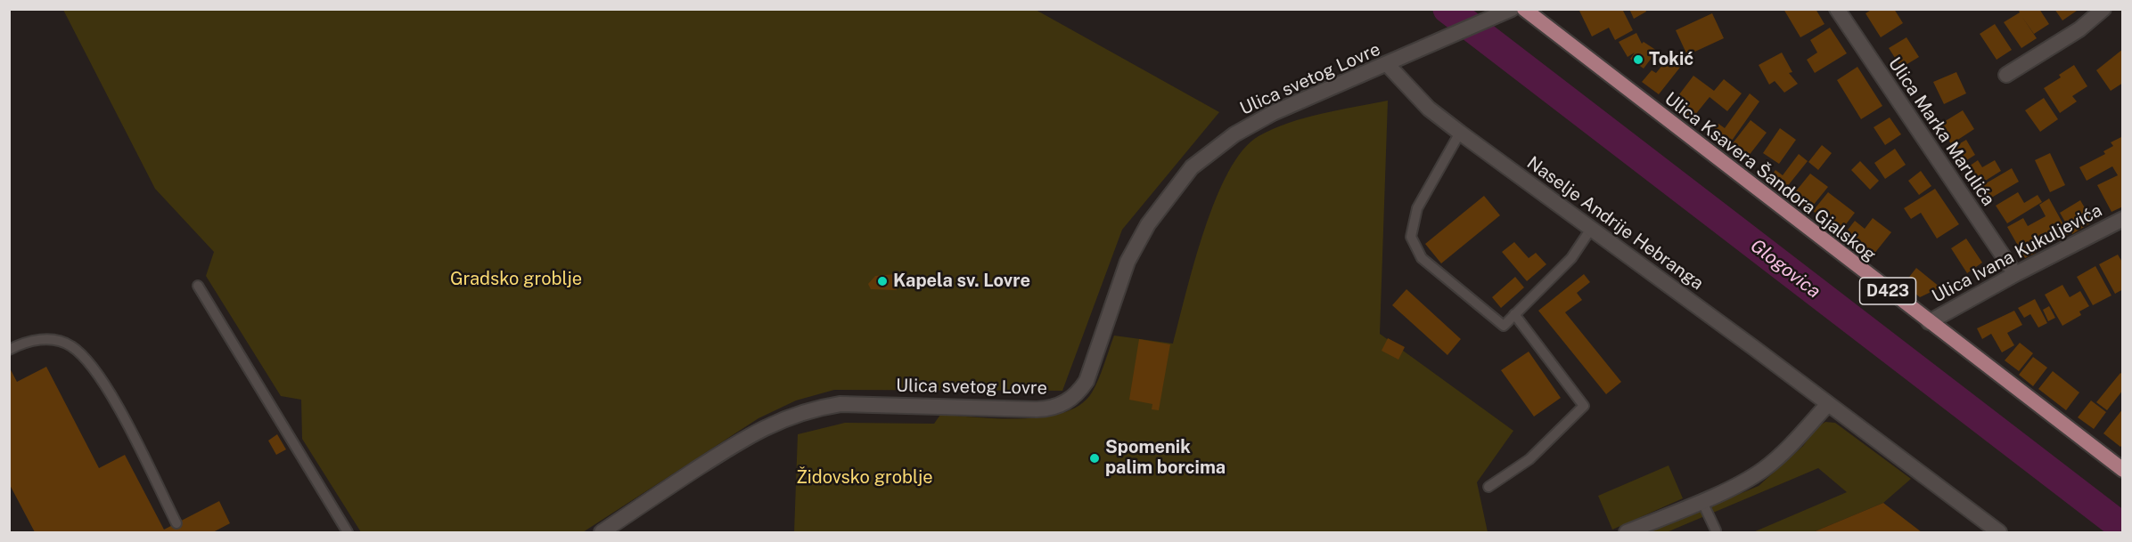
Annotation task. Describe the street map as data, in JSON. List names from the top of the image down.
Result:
{
  "streets": {
    "main road": ["Ulica Ksavera Šandora Gjalskog", "D423"],
    "street": [
      "Ulica svetog Lovre",
      "Ulica Marka Marulića",
      "Naselje Andrije Hebranga",
      "Ulica Ivana Kukuljevića"
    ]
  },
  "crossings": [
    ["Ulica svetog Lovre", "Naselje Andrije Hebranga"],
    ["Ulica Marka Marulića", "Ulica Ivana Kukuljevića"],
    ["Ulica Ksavera Šandora Gjalskog", "Ulica Ivana Kukuljevića"]
  ],
  "water": ["Glogovica"],
  "parks": ["Gradsko groblje", "Židovsko groblje"],
  "places": ["Tokić", "Kapela sv. Lovre", "Spomenik palim borcima"]
}
